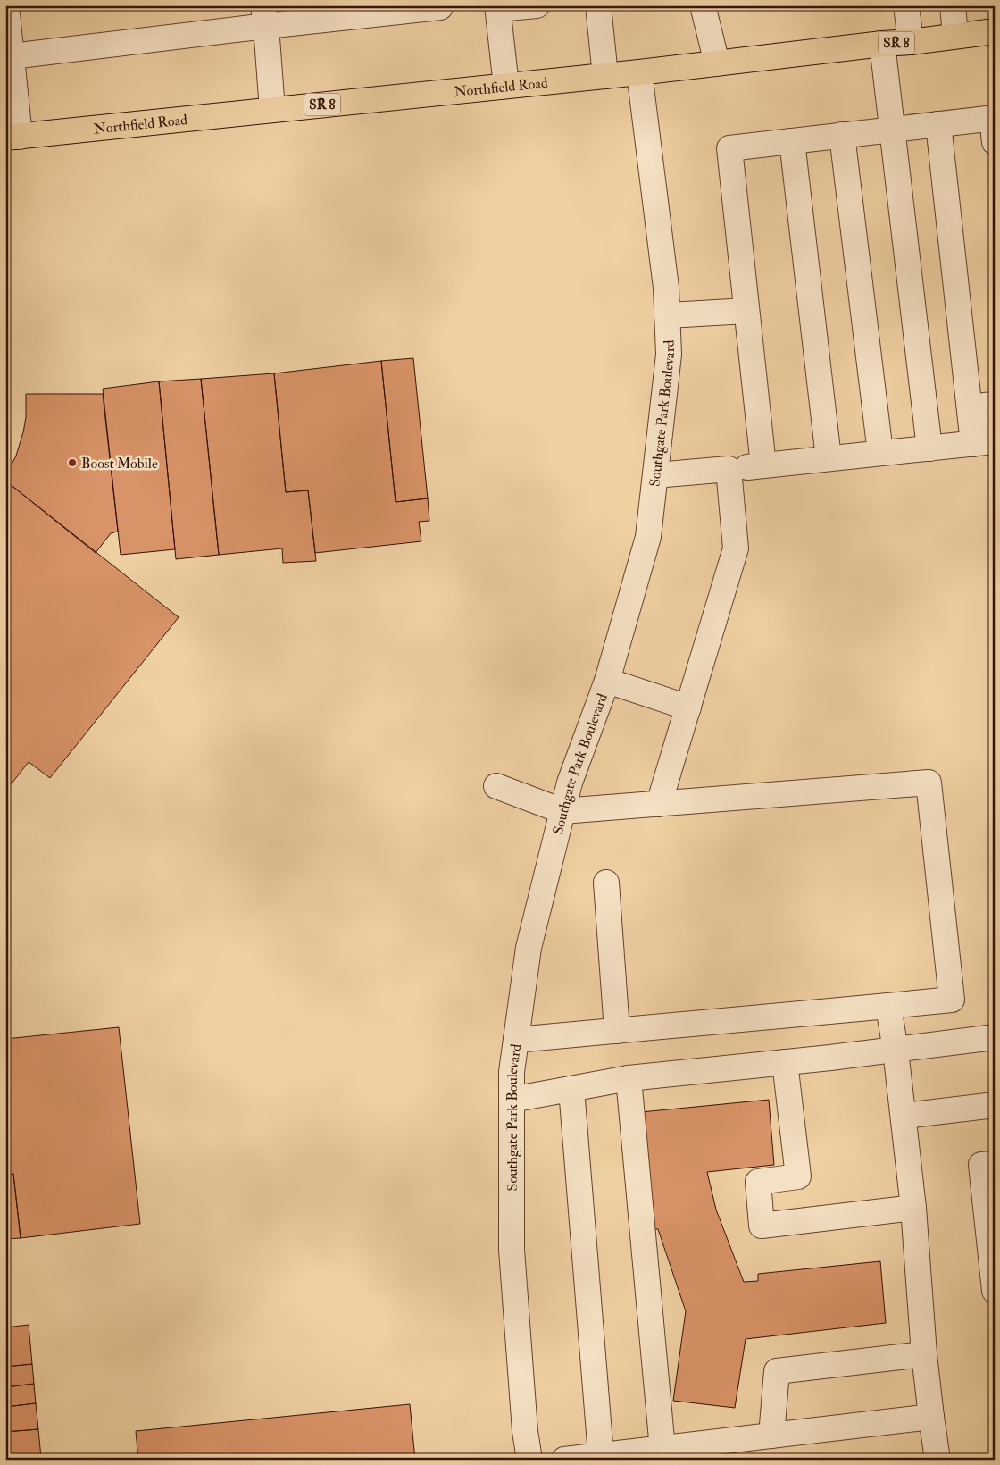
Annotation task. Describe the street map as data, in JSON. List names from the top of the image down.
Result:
{
  "streets": {
    "main road": ["SR 8", "Northfield Road"],
    "street": ["Southgate Park Boulevard"]
  },
  "crossings": [
    ["Northfield Road", "Southgate Park Boulevard"]
  ],
  "places": ["Boost Mobile"]
}
